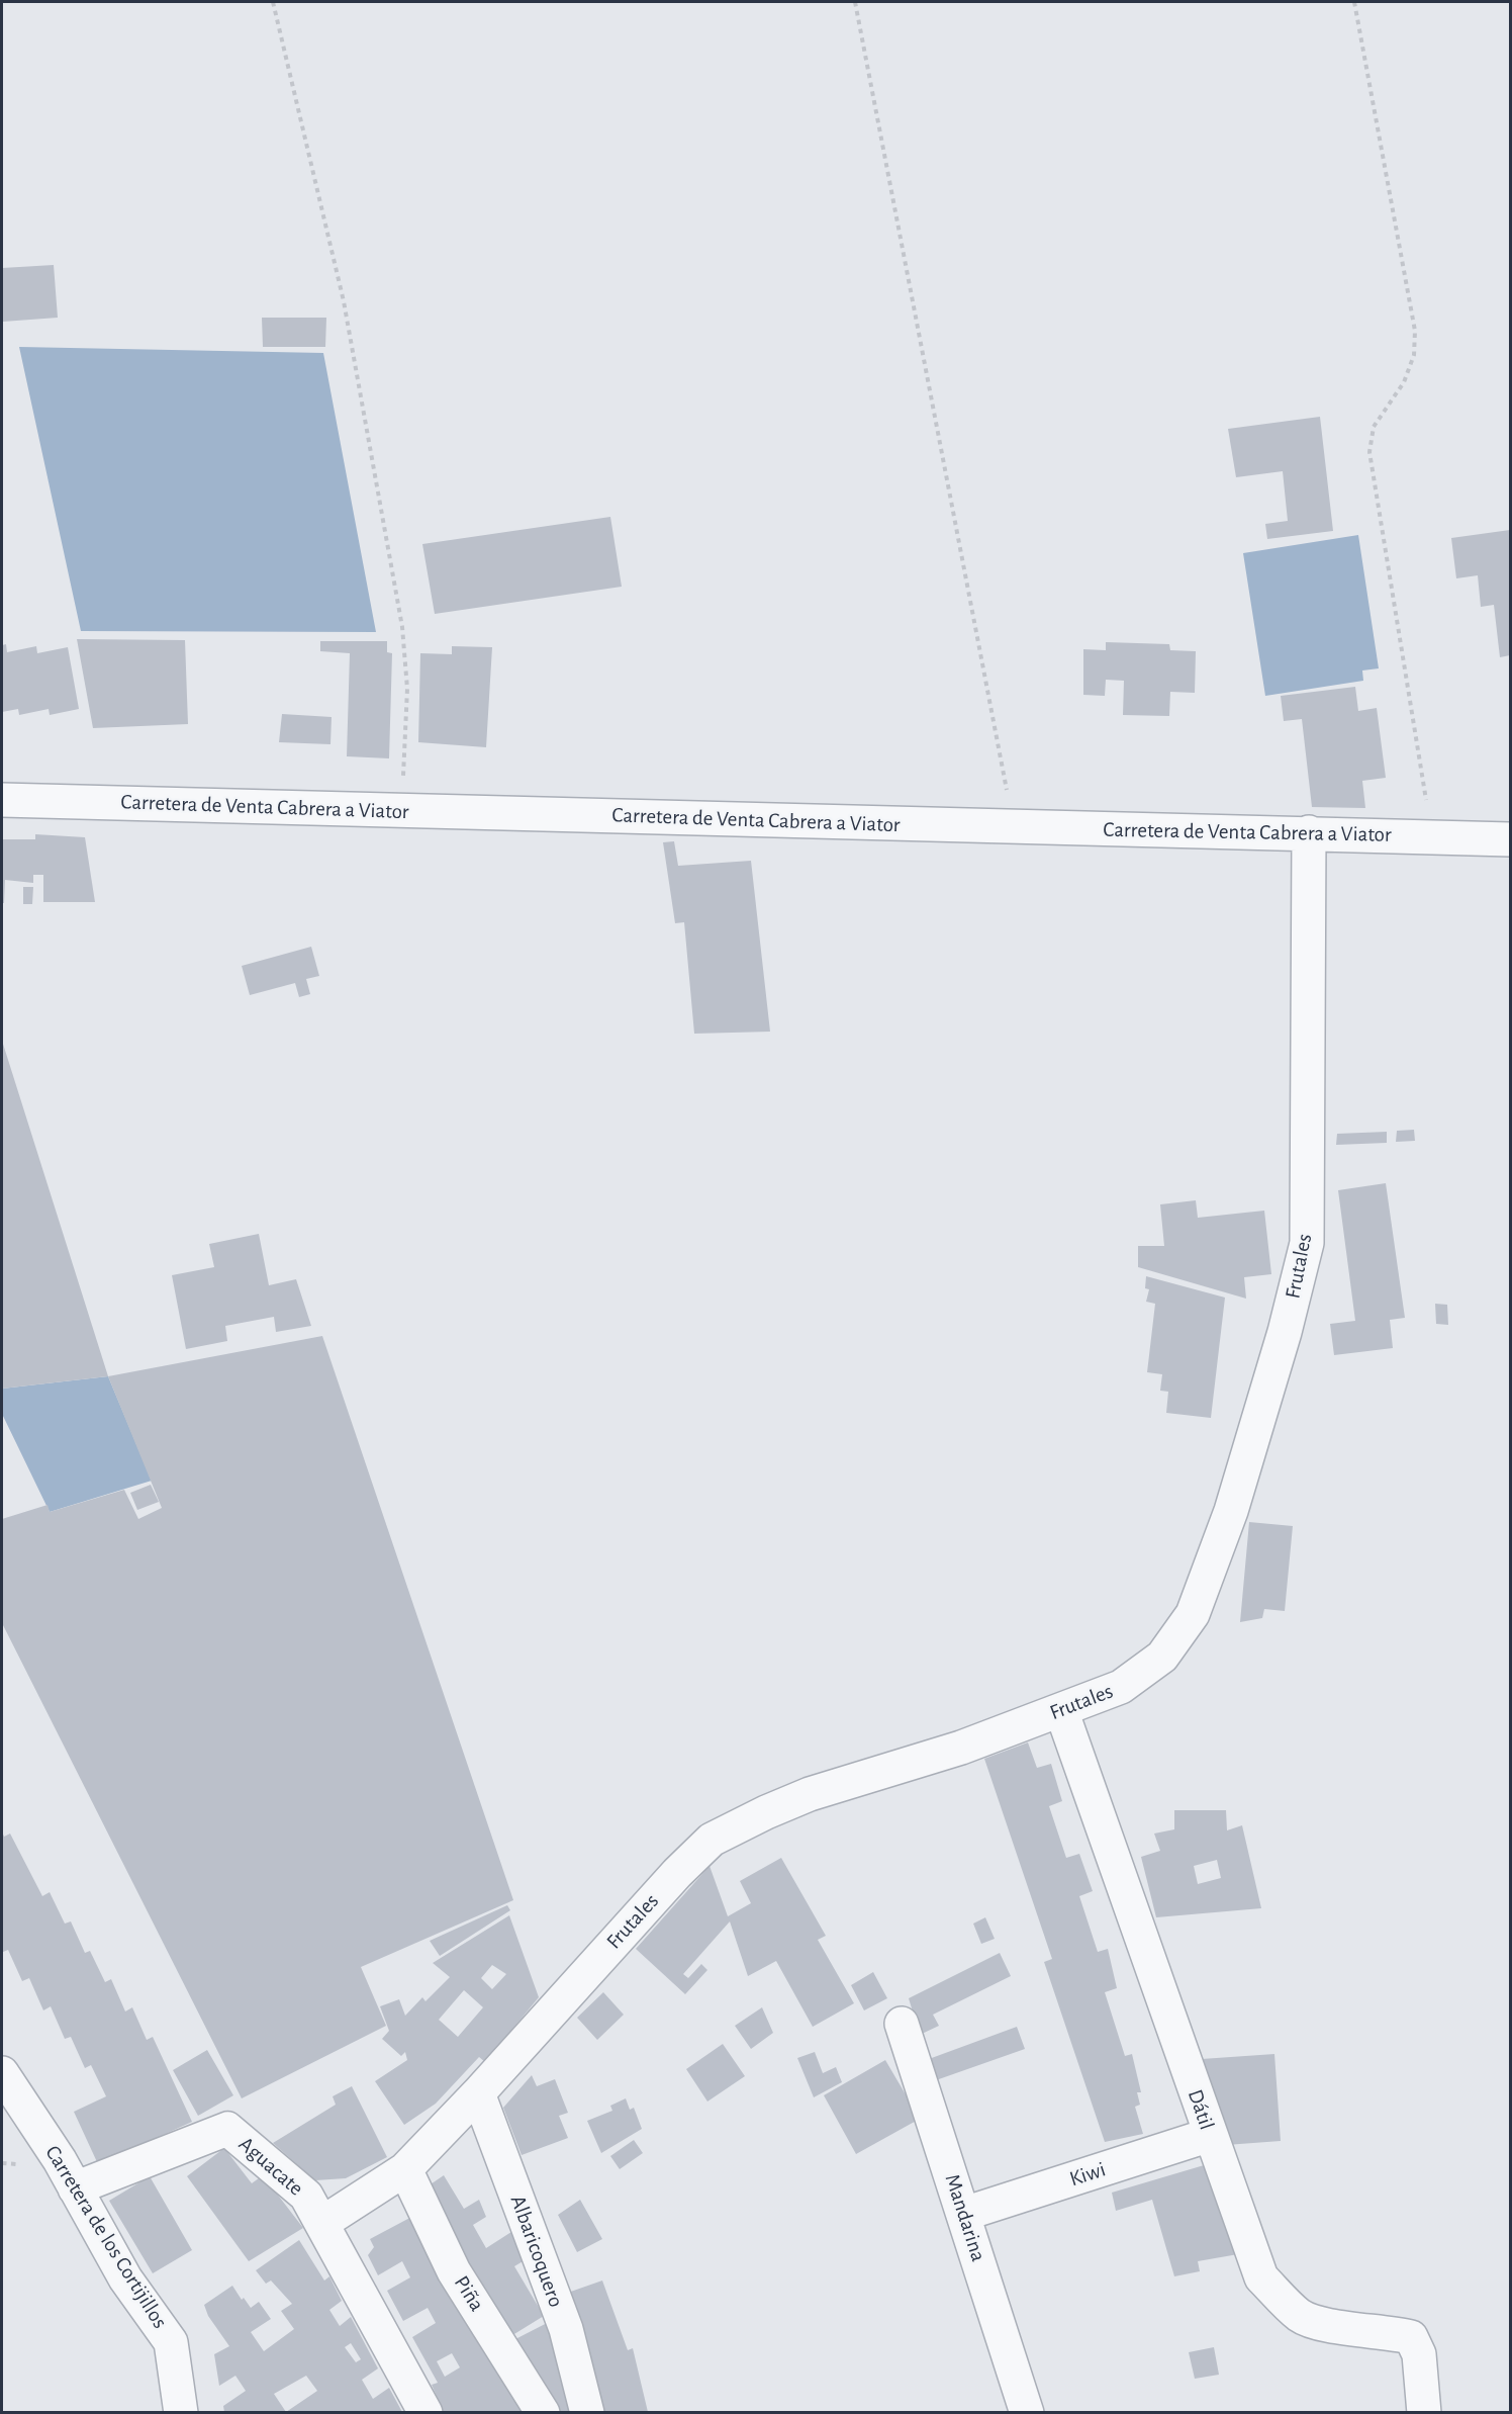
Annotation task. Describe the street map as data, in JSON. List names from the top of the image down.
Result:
{
  "streets": {
    "street": [
      "Carretera de Venta Cabrera a Viator",
      "Frutales",
      "Dátil",
      "Aguacate",
      "Kiwi",
      "Mandarina",
      "Carretera de los Cortijillos",
      "Albaricoquero",
      "Piña"
    ]
  },
  "crossings": [
    ["Carretera de Venta Cabrera a Viator", "Frutales"],
    ["Frutales", "Dátil"],
    ["Frutales", "Aguacate"],
    ["Frutales", "Albaricoquero"],
    ["Frutales", "Piña"],
    ["Dátil", "Kiwi"],
    ["Aguacate", "Carretera de los Cortijillos"],
    ["Kiwi", "Mandarina"]
  ]
}
